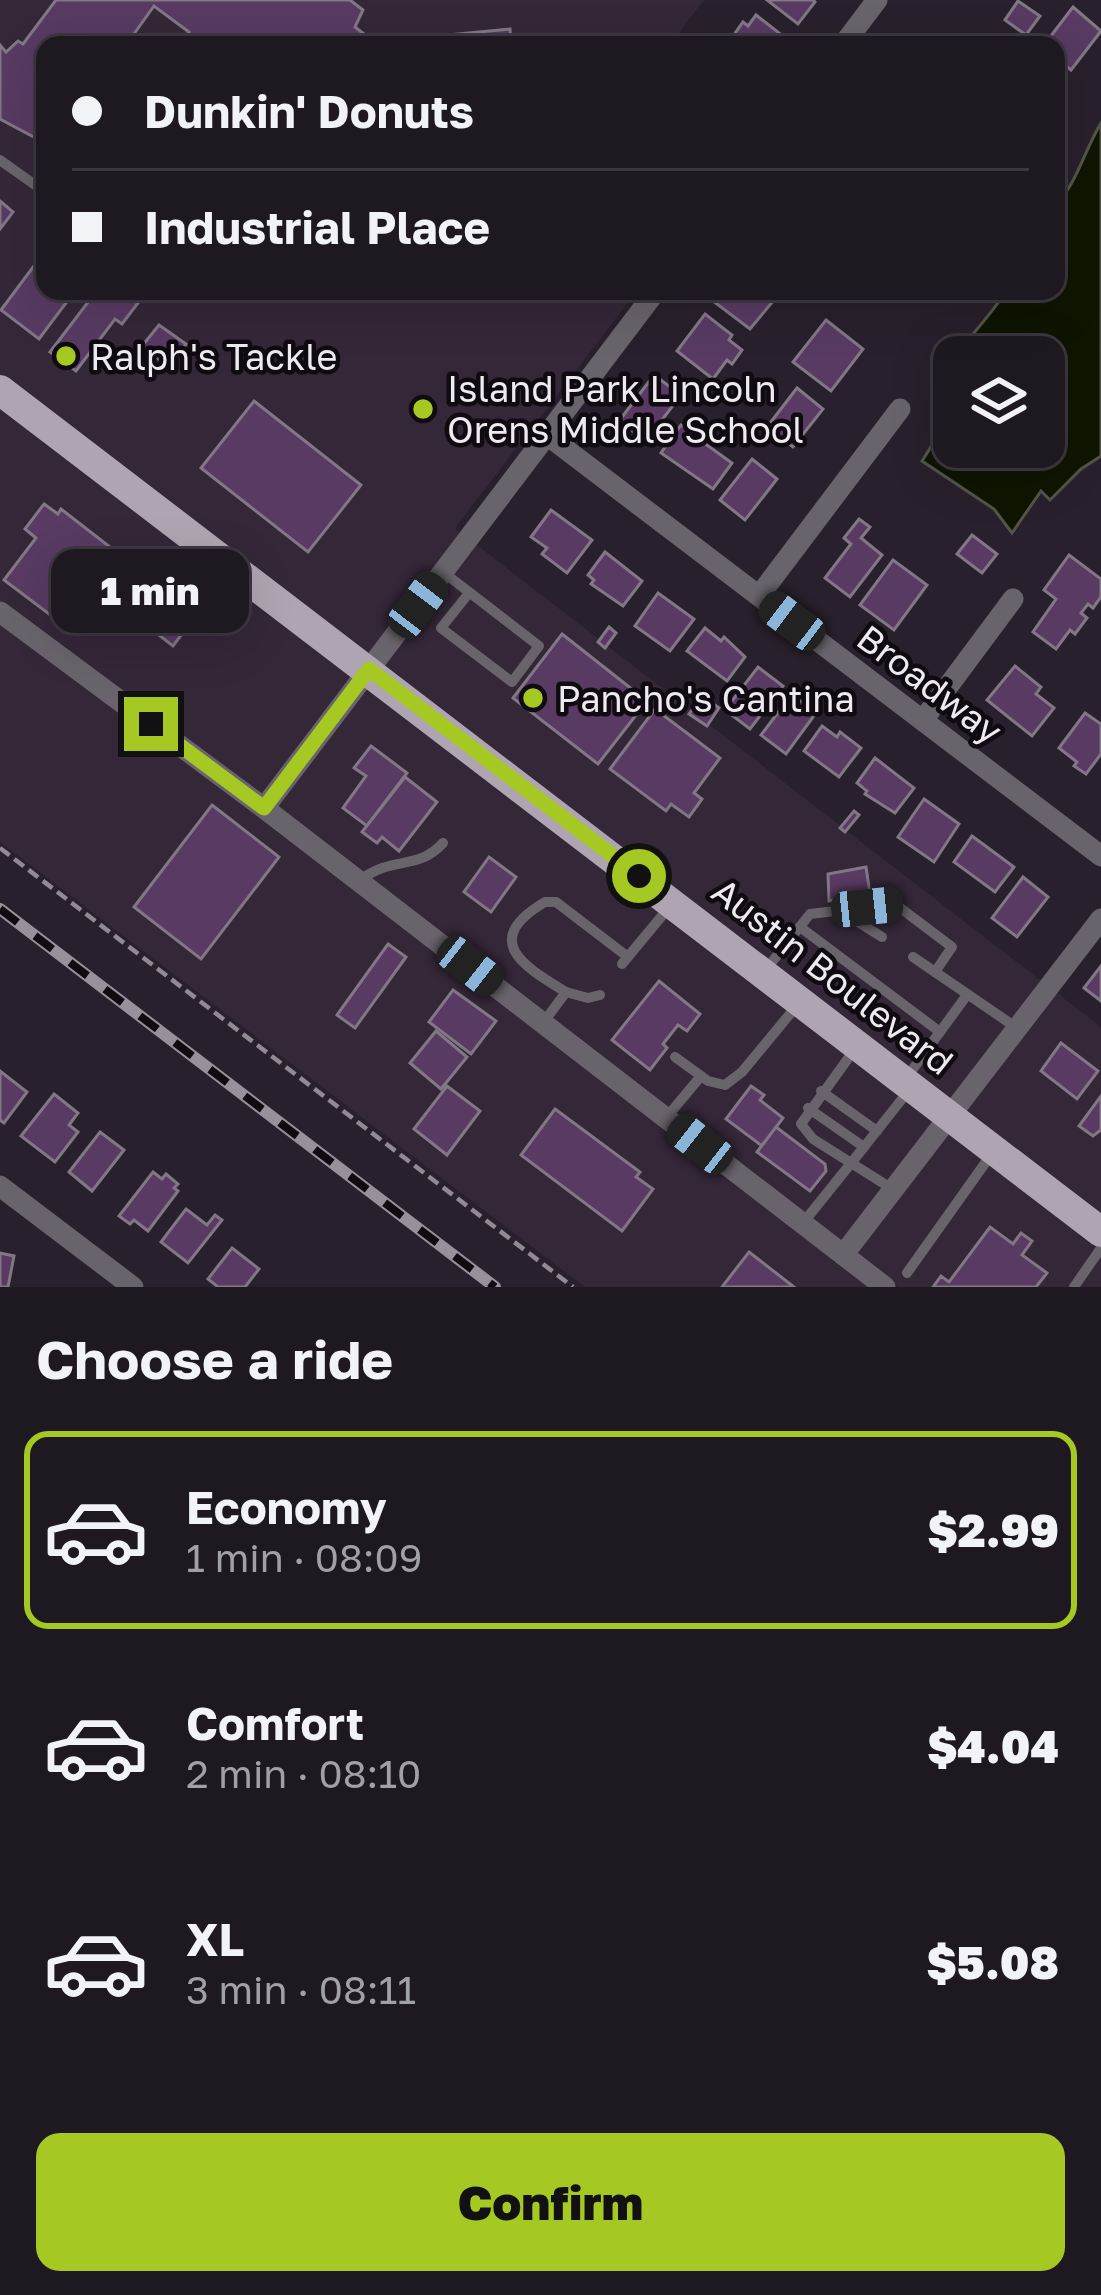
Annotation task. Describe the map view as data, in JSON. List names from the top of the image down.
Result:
{
  "streets": {
    "main road": ["Austin Boulevard"],
    "street": ["Broadway"]
  },
  "places": ["Ralph's Tackle", "Island Park Lincoln Orens Middle School", "Pancho's Cantina"],
  "page": {
    "banner": ["Dunkin' Donuts", "Industrial Place"],
    "bubble": "1 min",
    "heading": "Choose a ride",
    "list": [
      {
        "name": "Economy",
        "note": "1 min · 08:09",
        "value": "$2.99"
      },
      {
        "name": "Comfort",
        "note": "2 min · 08:10",
        "value": "$4.04"
      },
      {
        "name": "XL",
        "note": "3 min · 08:11",
        "value": "$5.08"
      }
    ],
    "buttons": "Confirm"
  }
}
